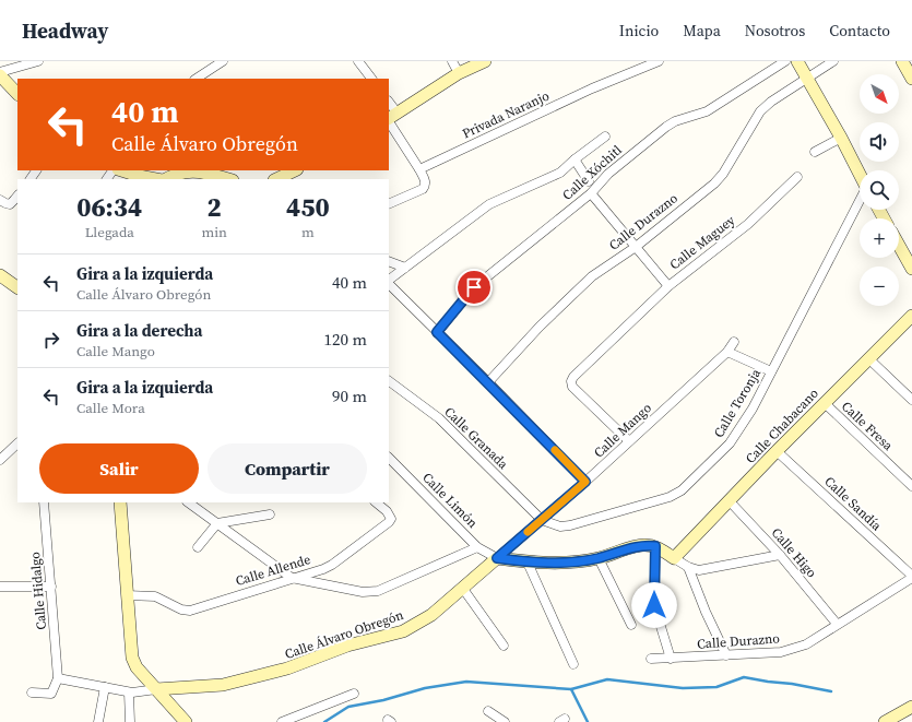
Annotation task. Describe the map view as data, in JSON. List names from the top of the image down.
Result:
{
  "streets": {
    "street": [
      "Privada Naranjo",
      "Calle Xóchitl",
      "Calle Durazno",
      "Calle Maguey",
      "Calle Toronja",
      "Calle Chabacano",
      "Calle Fresa",
      "Calle Mango",
      "Calle Granada",
      "Calle Limón",
      "Calle Sandía",
      "Calle Higo",
      "Calle Allende",
      "Calle Hidalgo",
      "Calle Álvaro Obregón"
    ]
  },
  "crossings": [
    ["Calle Durazno", "Calle Sandía"],
    ["Calle Durazno", "Calle Higo"],
    ["Calle Maguey", "Calle Mango"],
    ["Calle Toronja", "Calle Mango"],
    ["Calle Toronja", "Calle Granada"],
    ["Calle Chabacano", "Calle Fresa"],
    ["Calle Chabacano", "Calle Sandía"],
    ["Calle Chabacano", "Calle Higo"],
    ["Calle Mango", "Calle Granada"],
    ["Calle Mango", "Calle Limón"],
    ["Calle Mango", "Calle Álvaro Obregón"],
    ["Calle Limón", "Calle Álvaro Obregón"],
    ["Calle Hidalgo", "Calle Álvaro Obregón"]
  ],
  "north": "bottom right",
  "page": {
    "header": "Headway",
    "nav": [
      "Inicio",
      "Mapa",
      "Nosotros",
      "Contacto"
    ],
    "map_buttons": ["+", "−"],
    "turn": ["40 m", "Calle Álvaro Obregón"],
    "eta": [
      "06:34",
      "Llegada",
      "2",
      "min",
      "450",
      "m"
    ],
    "list": [
      {
        "name": "Gira a la izquierda",
        "note": "Calle Álvaro Obregón",
        "value": "40 m"
      },
      {
        "name": "Gira a la derecha",
        "note": "Calle Mango",
        "value": "120 m"
      },
      {
        "name": "Gira a la izquierda",
        "note": "Calle Mora",
        "value": "90 m"
      }
    ],
    "buttons": ["Salir", "Compartir"]
  }
}
